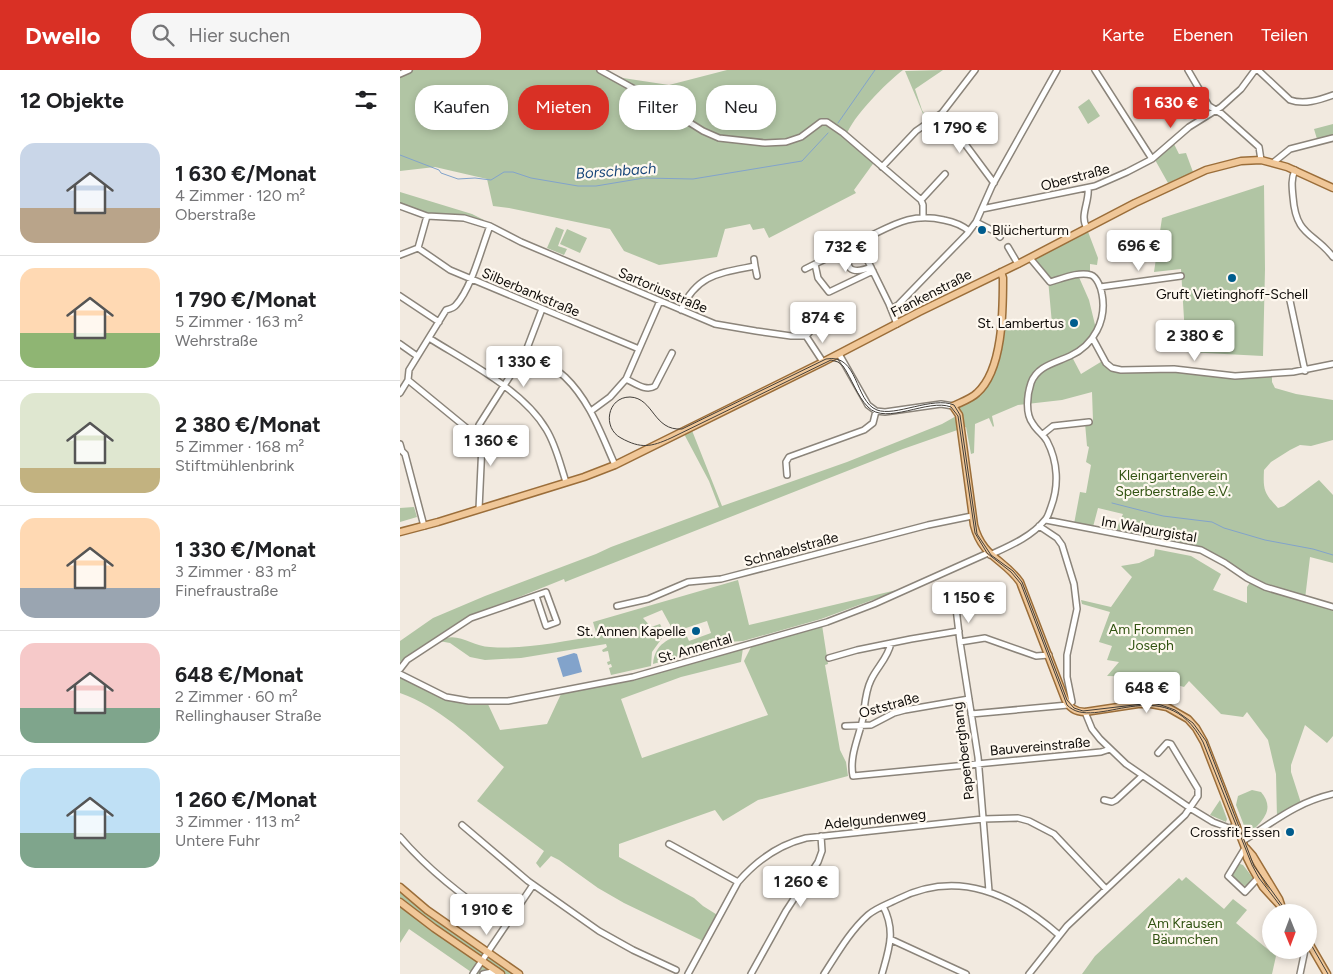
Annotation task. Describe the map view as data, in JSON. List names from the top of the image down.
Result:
{
  "streets": {
    "main road": ["Frankenstraße"],
    "street": [
      "Oberstraße",
      "Sartoriusstraße",
      "Silberbankstraße",
      "Im Walpurgistal",
      "Schnabelstraße",
      "St. Annental",
      "Oststraße",
      "Bauvereinstraße",
      "Papenberghang",
      "Adelgundenweg"
    ]
  },
  "crossings": [
    ["Oststraße", "Bauvereinstraße"],
    ["Oststraße", "Papenberghang"],
    ["Bauvereinstraße", "Papenberghang"],
    ["Papenberghang", "Adelgundenweg"]
  ],
  "water": ["Borschbach"],
  "parks": ["Kleingartenverein Sperberstraße e.V.", "Am Frommen Joseph", "Am Krausen Bäumchen"],
  "places": [
    "Blücherturm",
    "Gruft Vietinghoff-Schell",
    "St. Lambertus",
    "St. Annen Kapelle",
    "Crossfit Essen"
  ],
  "north": "bottom",
  "page": {
    "header": "Dwello",
    "search": "Hier suchen",
    "nav": ["Karte", "Ebenen", "Teilen"],
    "heading": "12 Objekte",
    "chip": [
      "Kaufen",
      "Mieten",
      "Filter",
      "Neu"
    ],
    "price": [
      "1 630 €",
      "1 790 €",
      "696 €",
      "732 €",
      "874 €",
      "2 380 €",
      "1 330 €",
      "1 360 €",
      "1 150 €",
      "648 €",
      "1 260 €",
      "1 910 €"
    ],
    "list": [
      {
        "name": "1 630 €/Monat",
        "note": "4 Zimmer · 120 m² · Oberstraße"
      },
      {
        "name": "1 790 €/Monat",
        "note": "5 Zimmer · 163 m² · Wehrstraße"
      },
      {
        "name": "2 380 €/Monat",
        "note": "5 Zimmer · 168 m² · Stiftmühlenbrink"
      },
      {
        "name": "1 330 €/Monat",
        "note": "3 Zimmer · 83 m² · Finefraustraße"
      },
      {
        "name": "648 €/Monat",
        "note": "2 Zimmer · 60 m² · Rellinghauser Straße"
      },
      {
        "name": "1 260 €/Monat",
        "note": "3 Zimmer · 113 m² · Untere Fuhr"
      }
    ]
  }
}
